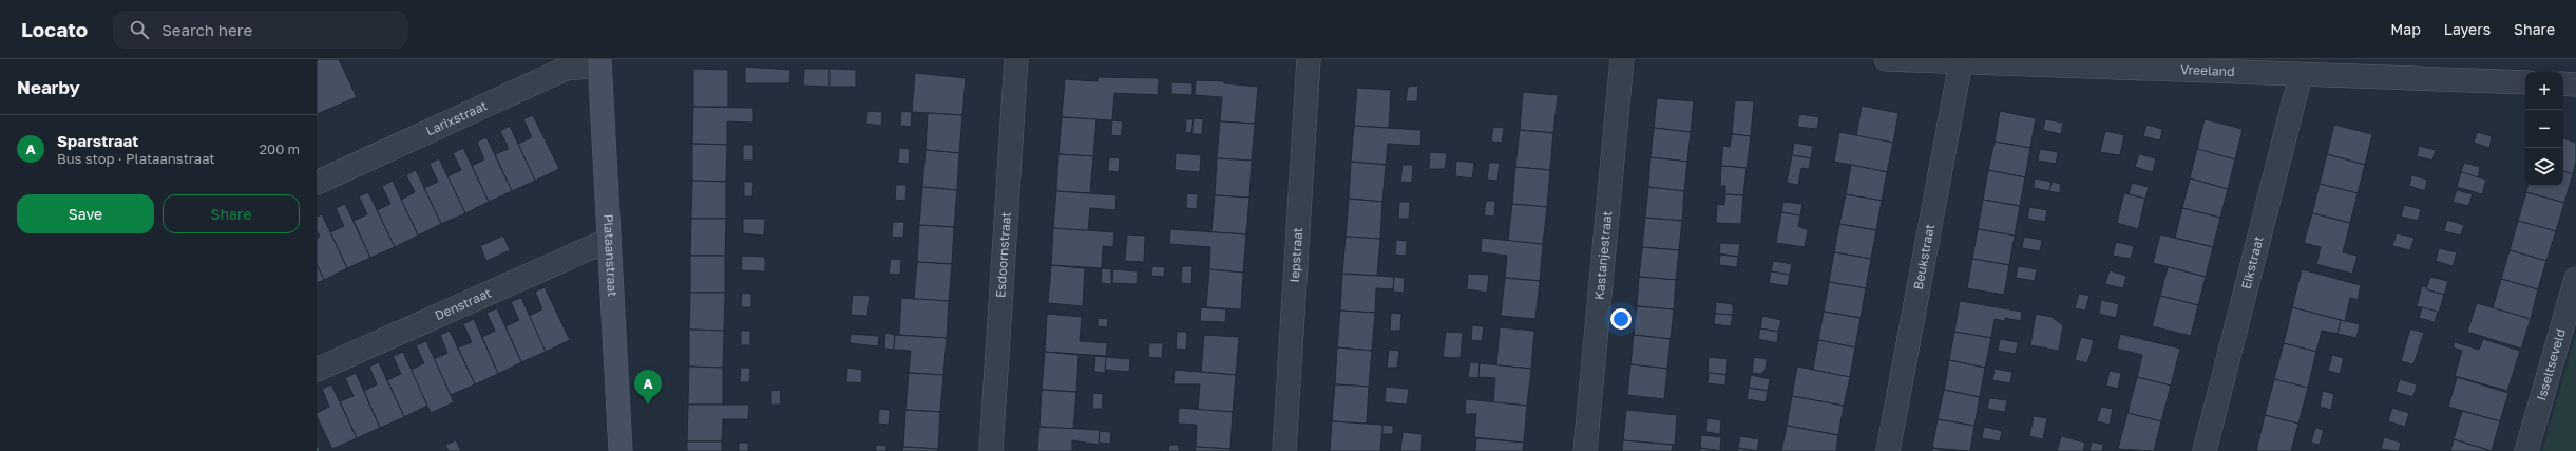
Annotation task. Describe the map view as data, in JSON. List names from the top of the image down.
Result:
{
  "streets": {
    "street": [
      "Vreeland",
      "Larixstraat",
      "Kastanjestraat",
      "Plataanstraat",
      "Esdoornstraat",
      "Iepstraat",
      "Beukstraat",
      "Eikstraat",
      "Denstraat",
      "Isseltseveld"
    ]
  },
  "crossings": [
    ["Vreeland", "Beukstraat"],
    ["Vreeland", "Eikstraat"],
    ["Larixstraat", "Plataanstraat"],
    ["Plataanstraat", "Denstraat"]
  ],
  "page": {
    "header": "Locato",
    "search": "Search here",
    "nav": ["Map", "Layers", "Share"],
    "heading": "Nearby",
    "map_buttons": ["+", "−"],
    "list": [
      {
        "mark": "A",
        "name": "Sparstraat",
        "note": "Bus stop · Plataanstraat",
        "value": "200 m"
      }
    ],
    "buttons": ["Save", "Share"],
    "pins": "A"
  }
}
